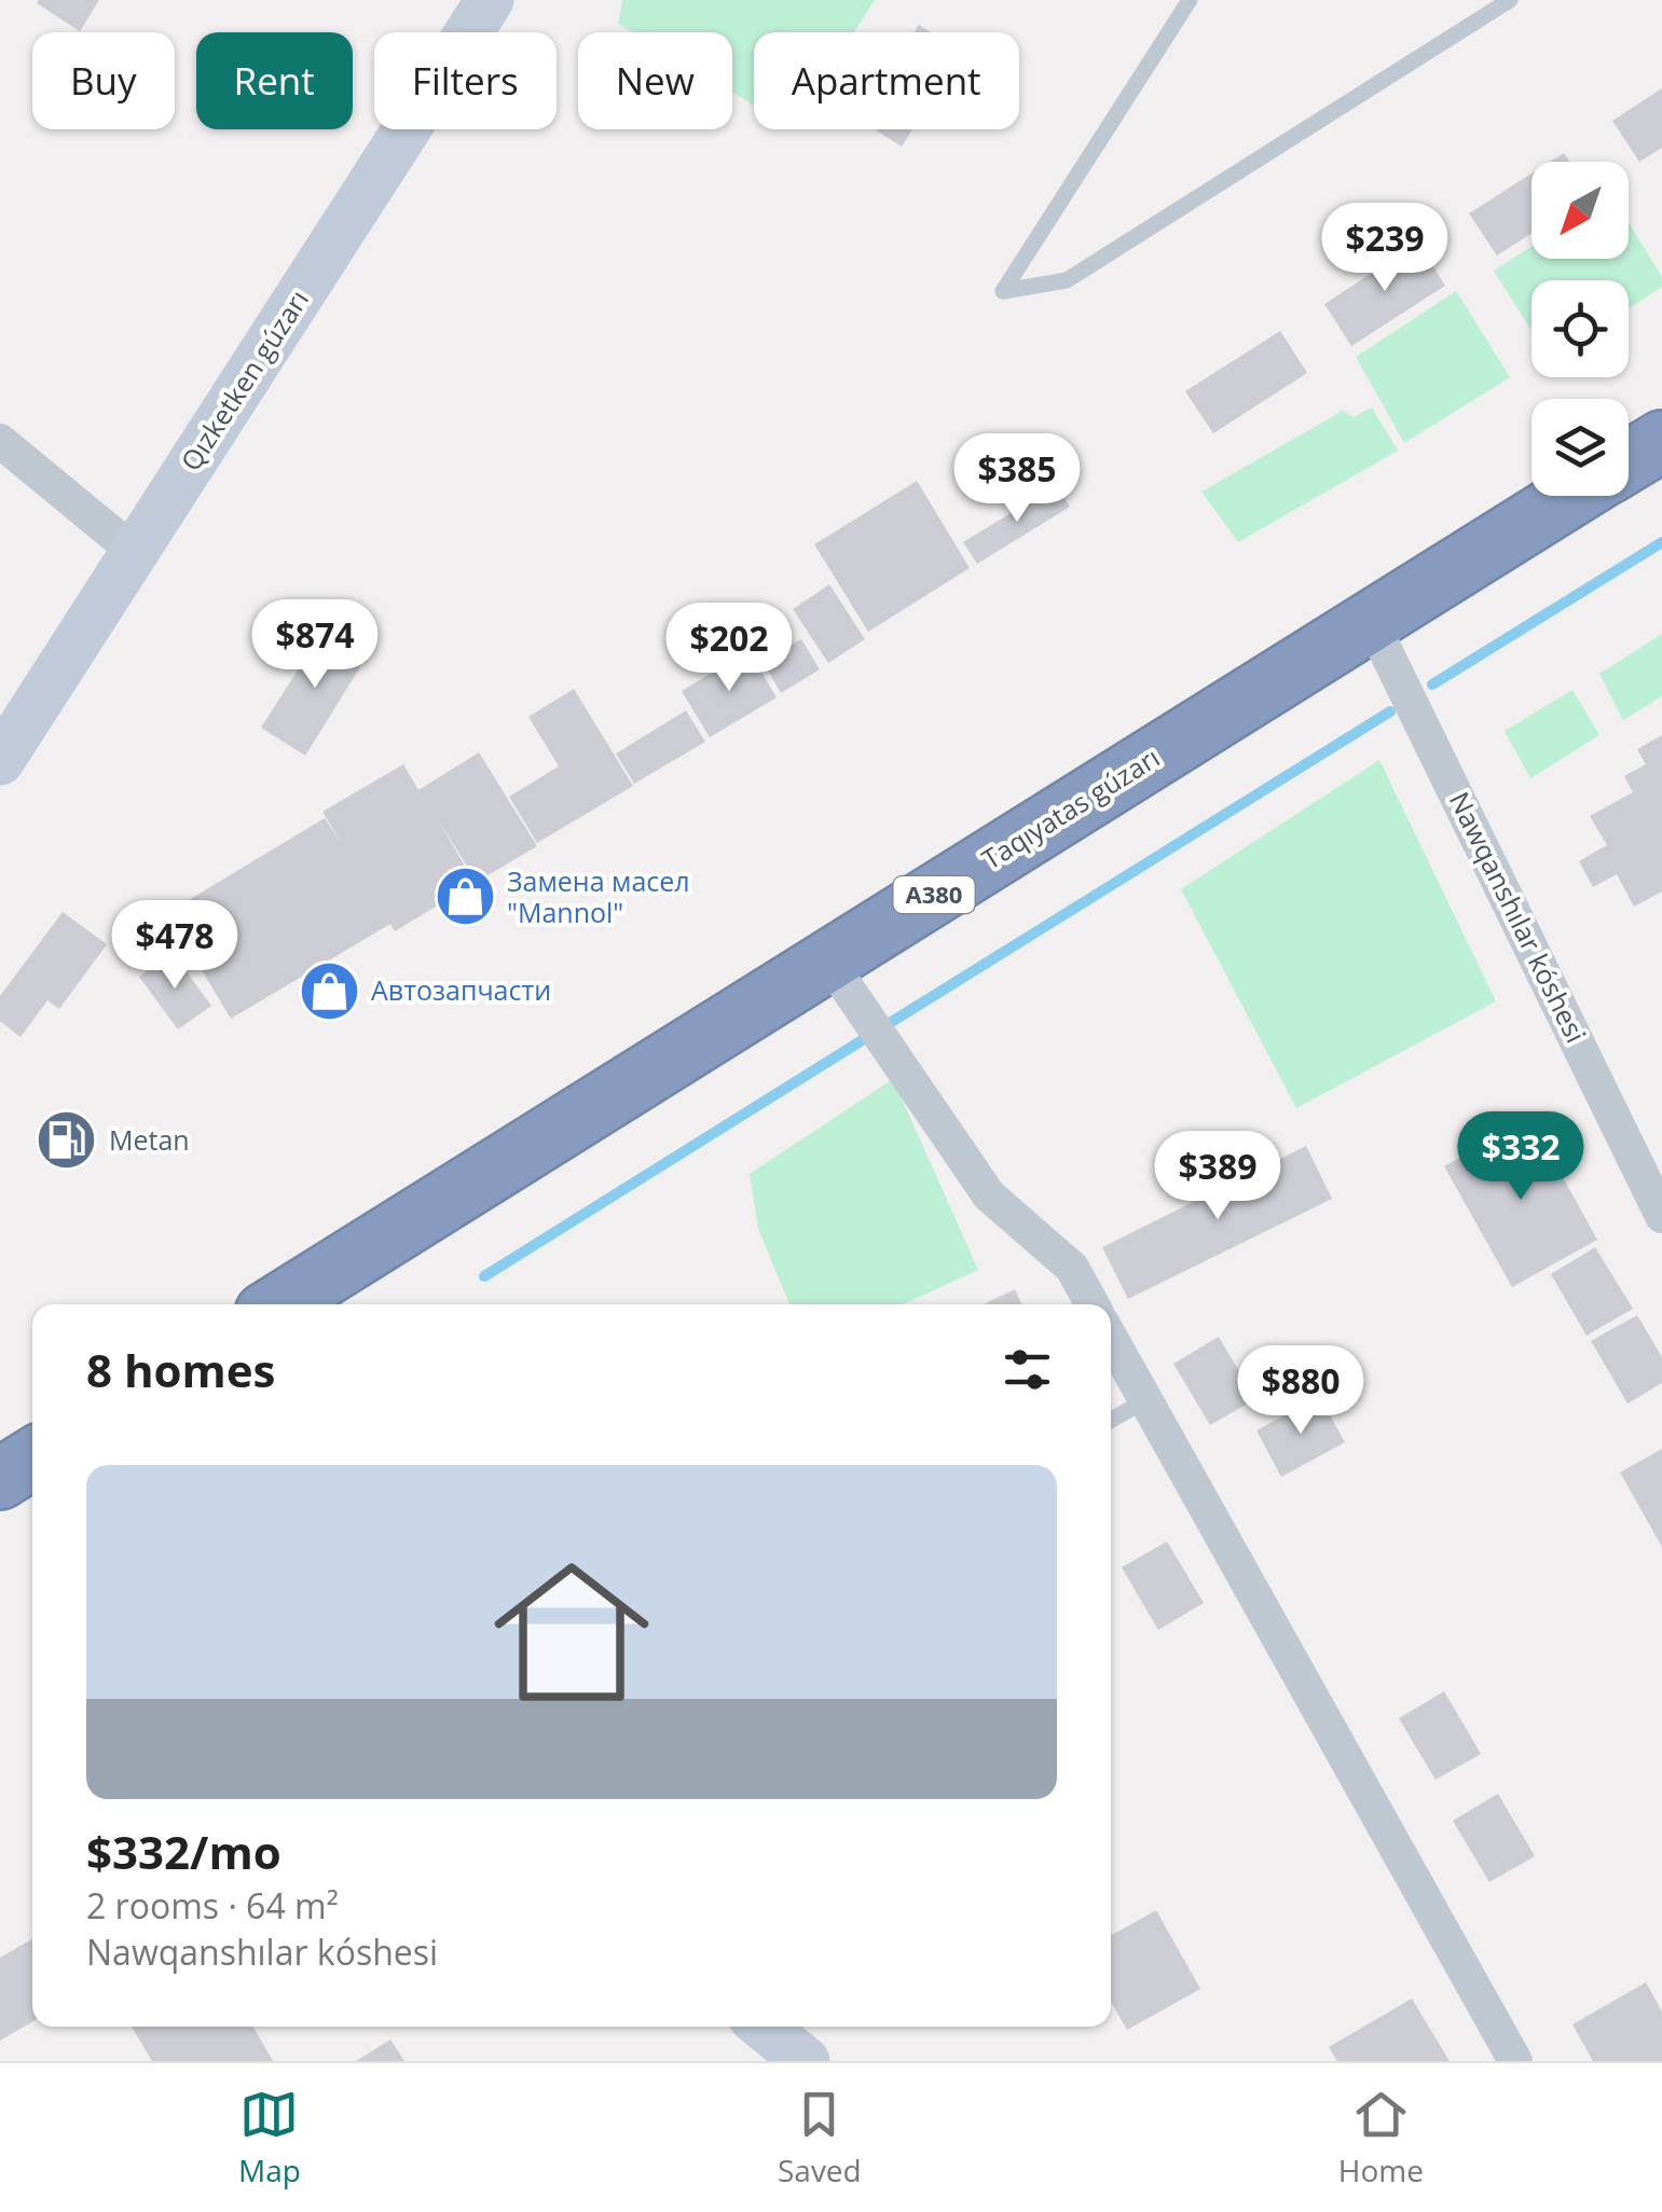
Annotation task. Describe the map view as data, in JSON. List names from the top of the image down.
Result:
{
  "streets": {
    "highway": ["Taqıyatas gúzarı", "A380"],
    "street": ["Qızketken gúzarı", "Nawqanshılar kóshesi"]
  },
  "crossings": [
    ["Taqıyatas gúzarı", "Nawqanshılar kóshesi"]
  ],
  "places": {
    "shop": ["Замена масел \"Mannol\"", "Автозапчасти"],
    "fuel station": ["Metan"]
  },
  "north": "bottom left",
  "page": {
    "chip": [
      "Buy",
      "Rent",
      "Filters",
      "New",
      "Apartment"
    ],
    "price": [
      "$239",
      "$385",
      "$874",
      "$202",
      "$478",
      "$332",
      "$389",
      "$880"
    ],
    "heading": "8 homes",
    "list": [
      {
        "name": "$332/mo",
        "note": "2 rooms · 64 m² · Nawqanshılar kóshesi"
      }
    ],
    "tabs": ["Map", "Saved", "Home"]
  }
}
